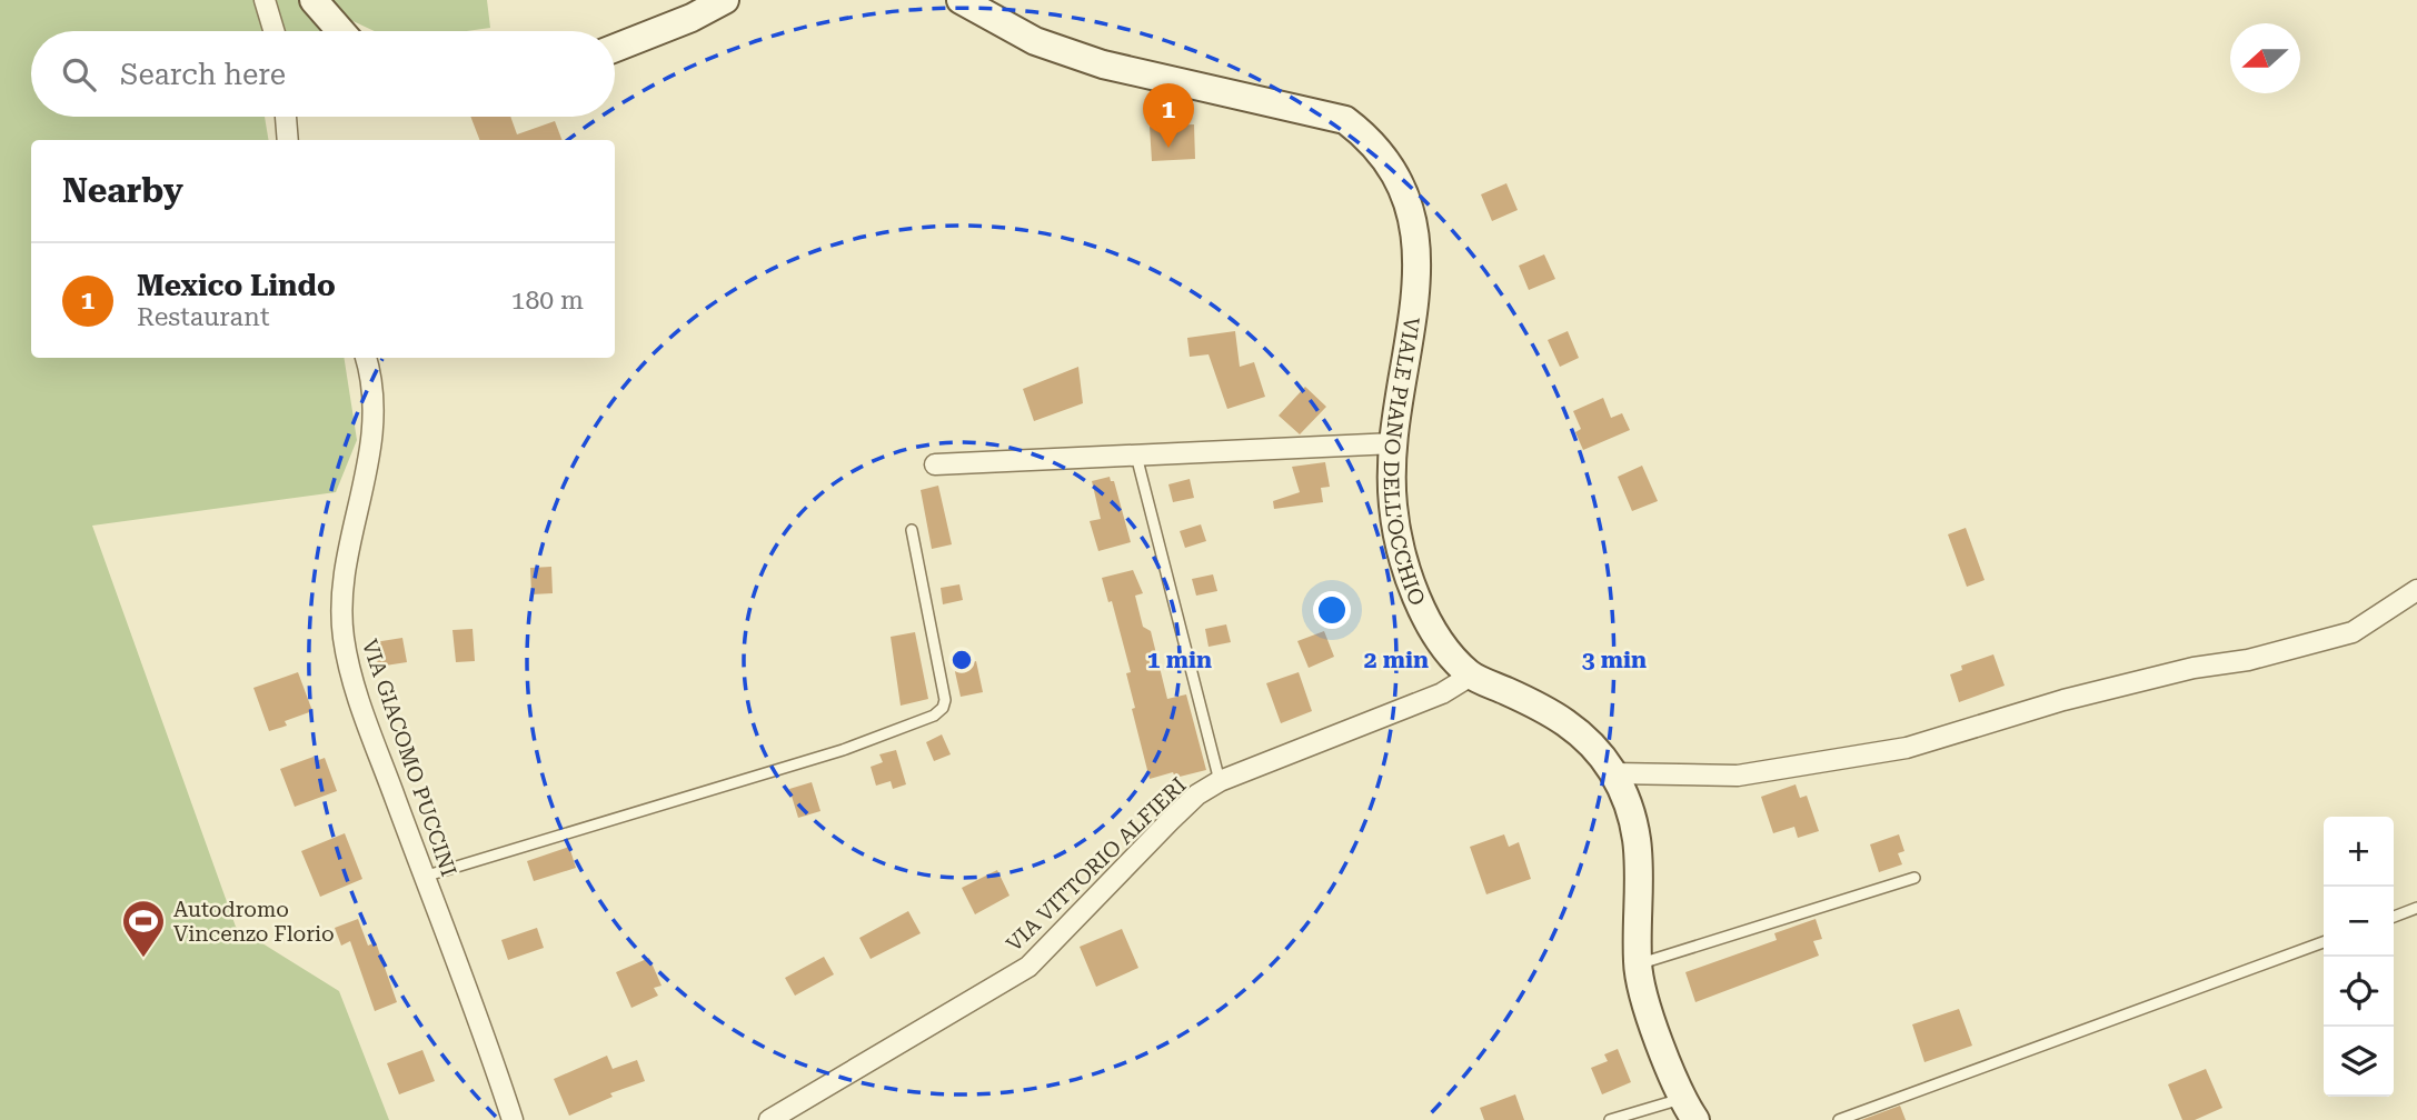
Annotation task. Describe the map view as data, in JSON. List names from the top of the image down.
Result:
{
  "streets": {
    "main road": ["VIALE PIANO DELL'OCCHIO"],
    "street": ["VIA GIACOMO PUCCINI", "VIA VITTORIO ALFIERI"]
  },
  "crossings": [
    ["VIALE PIANO DELL'OCCHIO", "VIA VITTORIO ALFIERI"]
  ],
  "places": {
    "sports": ["Autodromo Vincenzo Florio"]
  },
  "north": "left",
  "page": {
    "search": "Search here",
    "pins": "1",
    "heading": "Nearby",
    "list": [
      {
        "mark": "1",
        "name": "Mexico Lindo",
        "note": "Restaurant",
        "value": "180 m"
      }
    ],
    "map_buttons": ["+", "−"]
  },
  "rings": ["1 min", "2 min", "3 min"]
}
